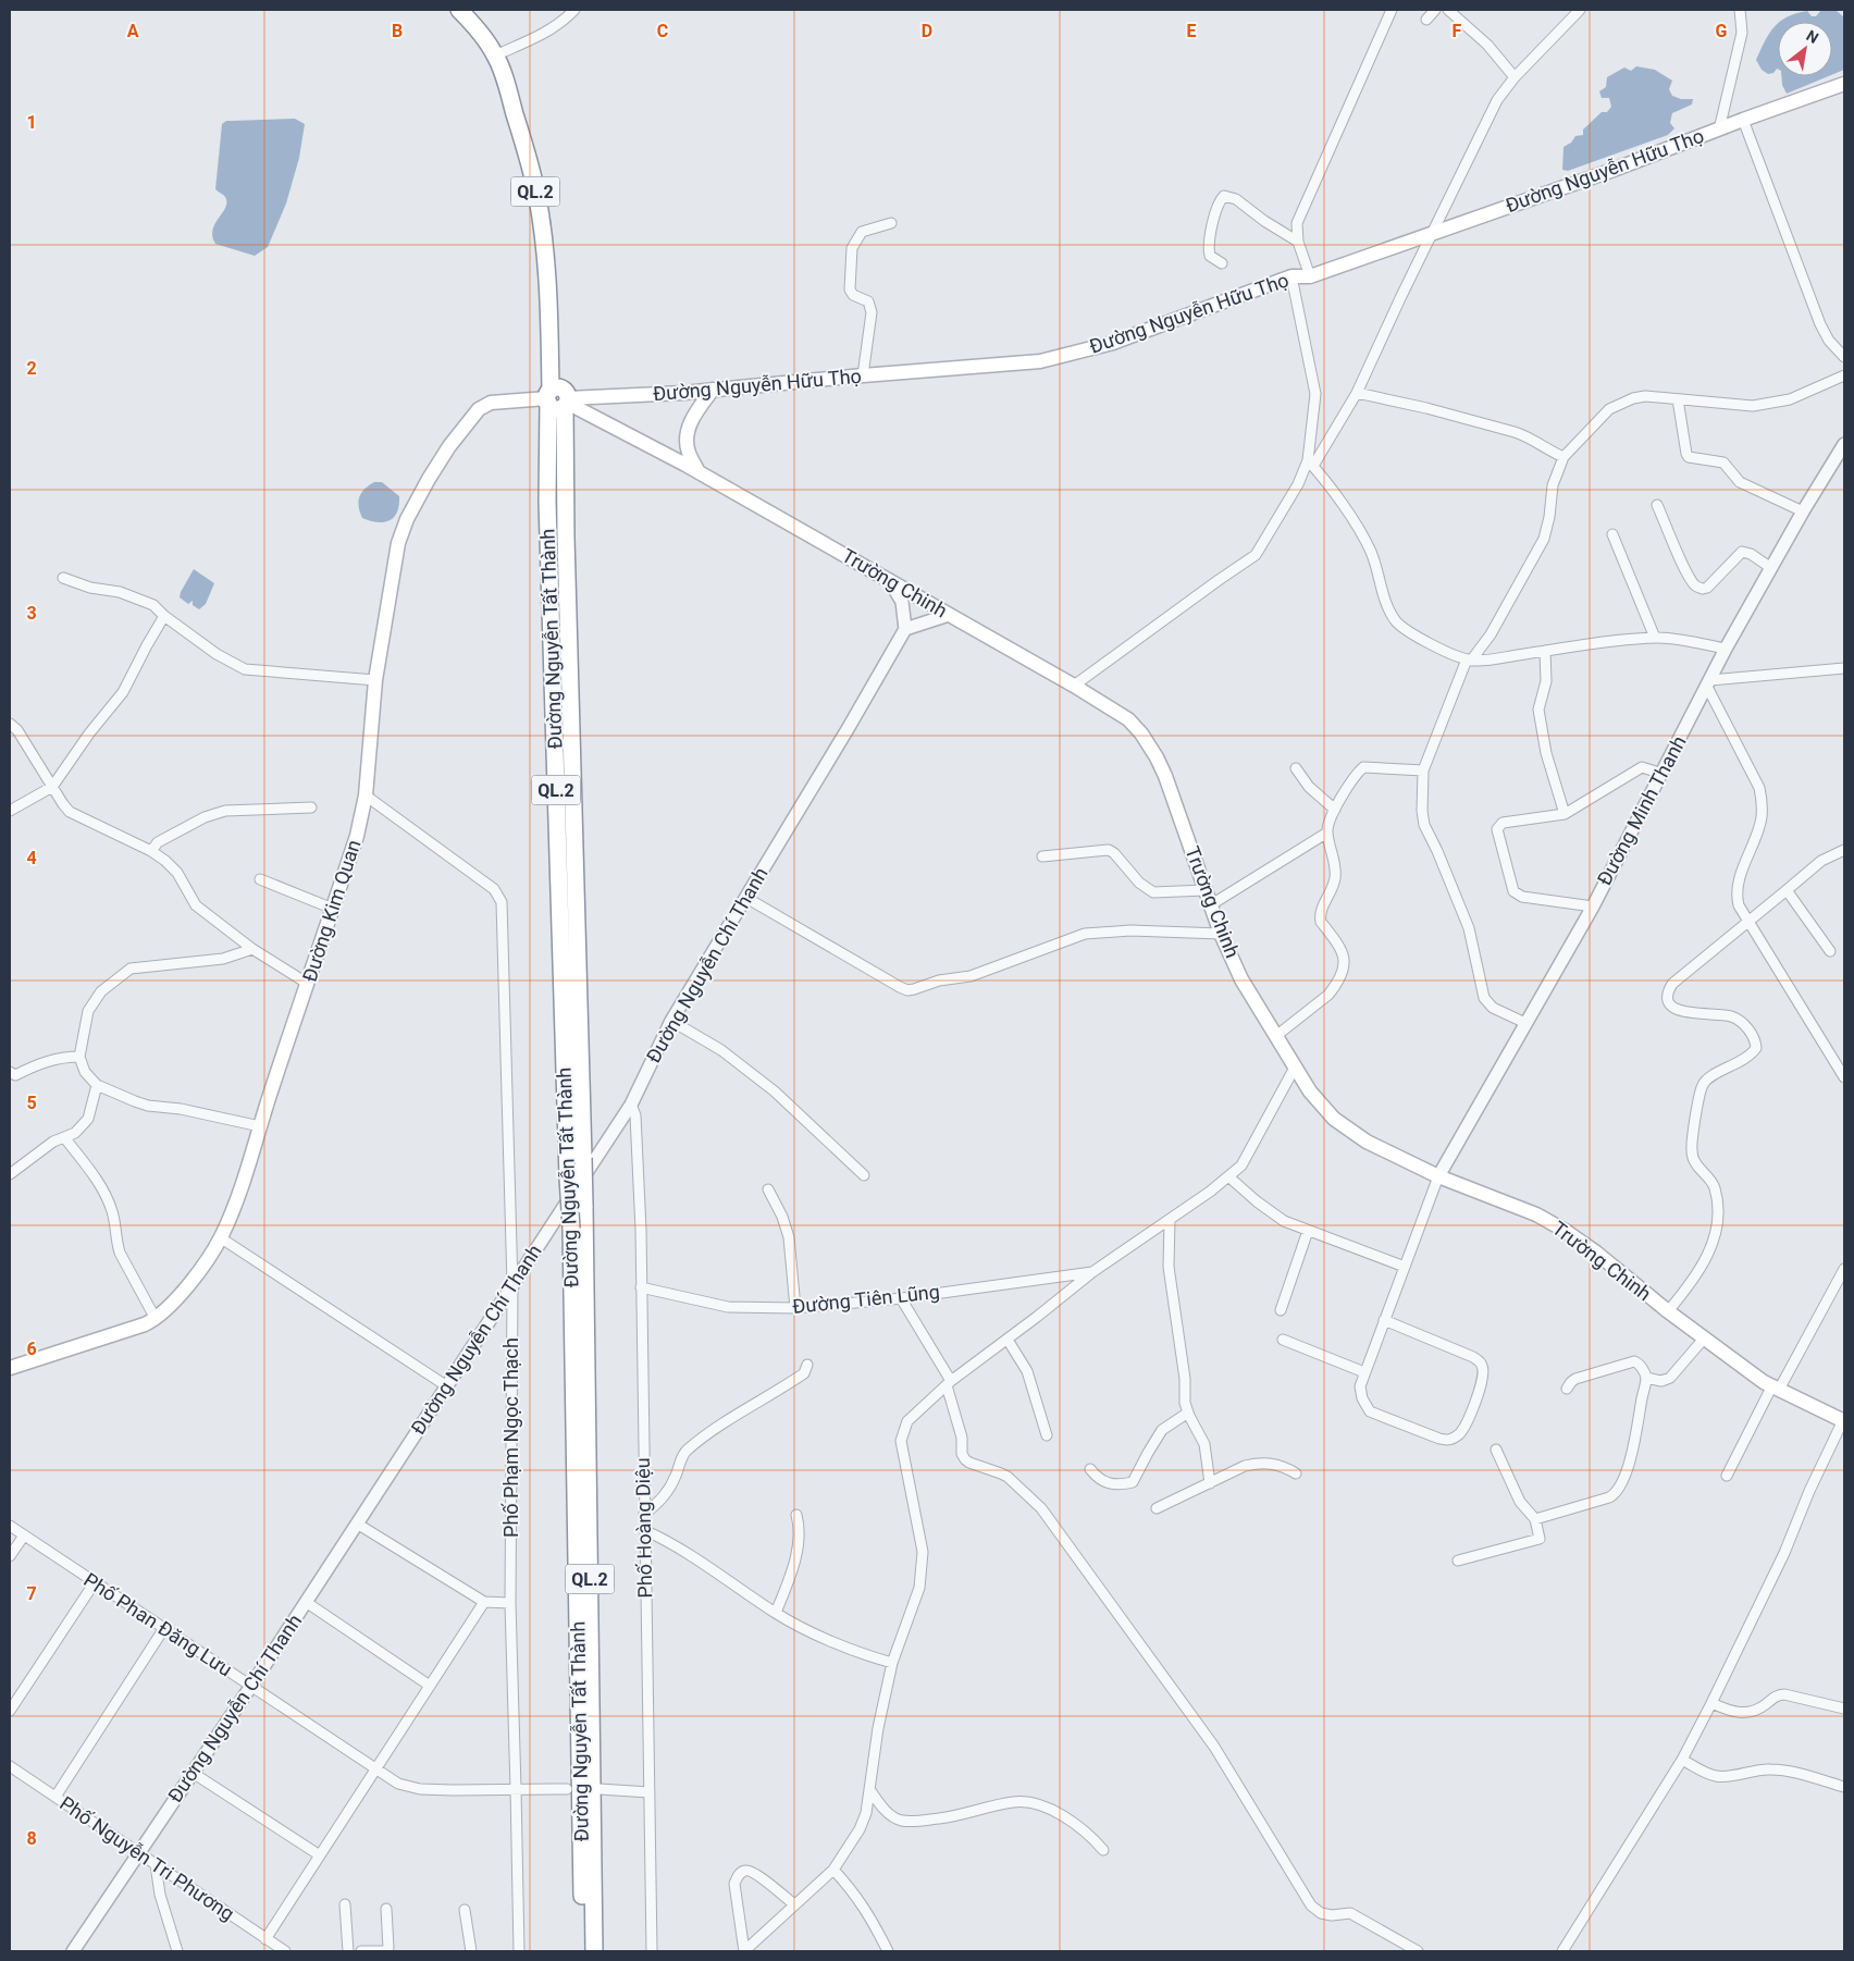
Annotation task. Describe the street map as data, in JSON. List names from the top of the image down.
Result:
{
  "streets": {
    "highway": ["QL.2", "Đường Nguyễn Tất Thành"],
    "main road": ["Đường Nguyễn Hữu Thọ", "Trường Chinh", "Đường Kim Quan"],
    "street": [
      "Đường Minh Thanh",
      "Đường Nguyễn Chí Thanh",
      "Đường Tiên Lũng",
      "Phố Phạm Ngọc Thạch",
      "Phố Hoàng Diệu",
      "Phố Phan Đăng Lưu",
      "Phố Nguyễn Tri Phương"
    ]
  },
  "crossings": [
    ["Đường Nguyễn Hữu Thọ", "Trường Chinh"],
    ["Đường Nguyễn Hữu Thọ", "Đường Nguyễn Tất Thành"],
    ["QL.2", "Đường Nguyễn Tất Thành"],
    ["QL.2", "Đường Kim Quan"],
    ["Trường Chinh", "Đường Nguyễn Tất Thành"],
    ["Trường Chinh", "Đường Minh Thanh"],
    ["Đường Nguyễn Tất Thành", "Đường Kim Quan"],
    ["Đường Kim Quan", "Phố Phạm Ngọc Thạch"],
    ["Đường Nguyễn Chí Thanh", "Phố Phạm Ngọc Thạch"],
    ["Đường Nguyễn Chí Thanh", "Phố Hoàng Diệu"],
    ["Đường Nguyễn Chí Thanh", "Phố Phan Đăng Lưu"],
    ["Đường Nguyễn Chí Thanh", "Phố Nguyễn Tri Phương"],
    ["Đường Tiên Lũng", "Phố Hoàng Diệu"],
    ["Phố Phạm Ngọc Thạch", "Phố Phan Đăng Lưu"]
  ],
  "north": "top right",
  "grid": {
    "columns": [
      "A",
      "B",
      "C",
      "D",
      "E",
      "F",
      "G"
    ],
    "rows": [
      "1",
      "2",
      "3",
      "4",
      "5",
      "6",
      "7",
      "8"
    ]
  }
}
